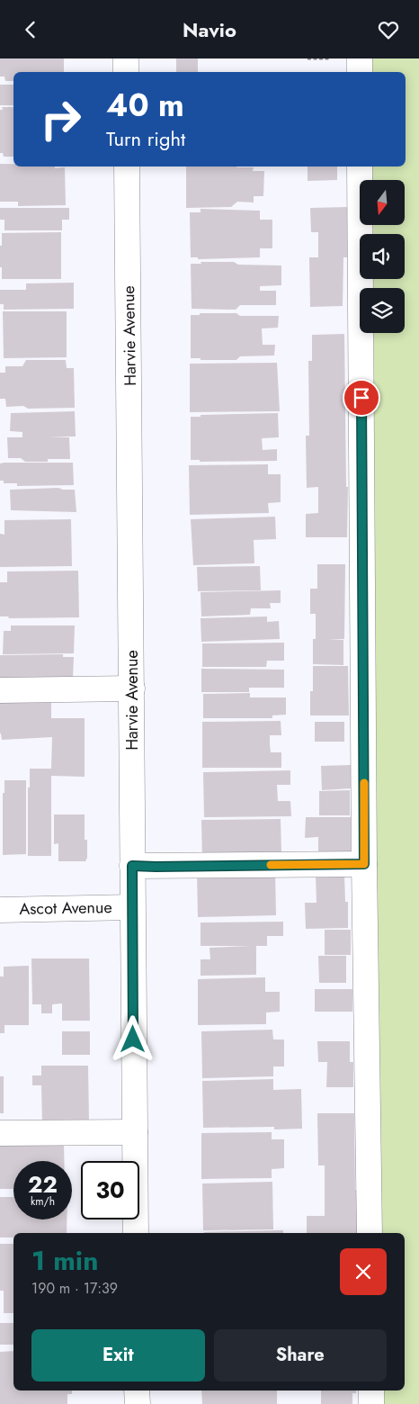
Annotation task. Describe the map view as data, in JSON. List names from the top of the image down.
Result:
{
  "streets": {
    "street": ["Harvie Avenue", "Ascot Avenue"]
  },
  "crossings": [
    ["Harvie Avenue", "Ascot Avenue"]
  ],
  "north": "bottom",
  "page": {
    "header": "Navio",
    "turn": ["40 m", "Turn right"],
    "speed": "22 km/h",
    "limit": "30",
    "heading": ["1 min", "190 m · 17:39"],
    "buttons": ["Exit", "Share"]
  }
}
